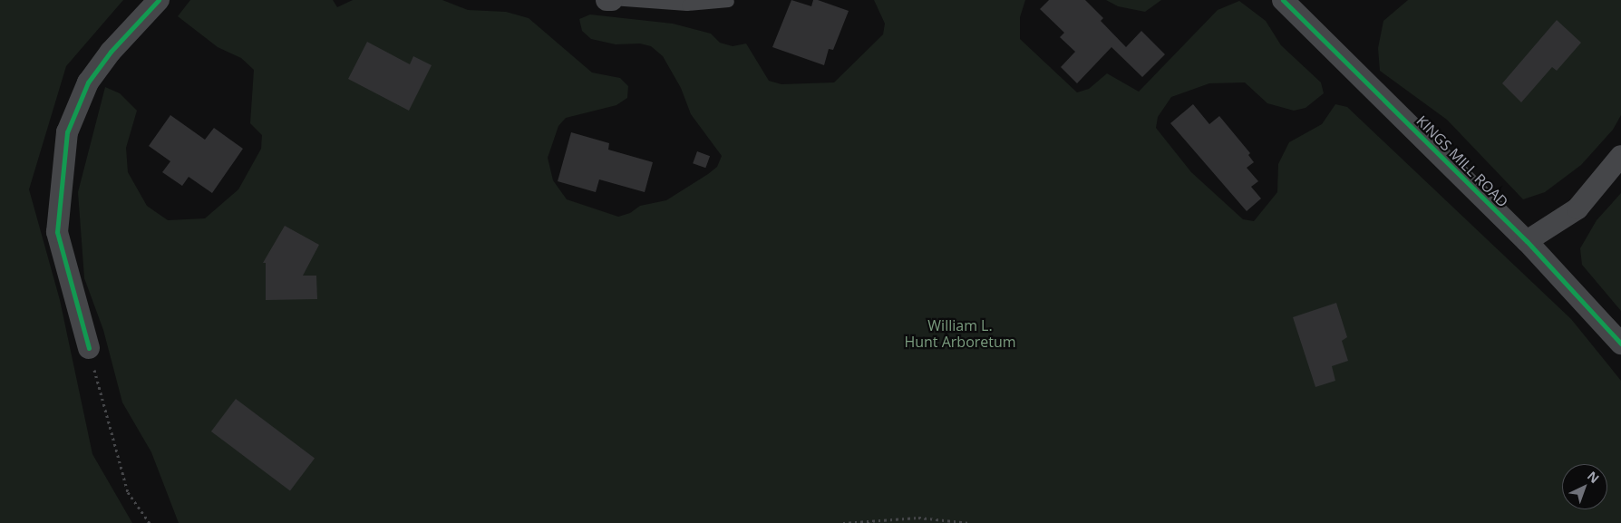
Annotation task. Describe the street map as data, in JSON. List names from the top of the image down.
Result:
{
  "streets": {
    "street": ["KINGS MILL ROAD"]
  },
  "parks": ["William L. Hunt Arboretum"],
  "north": "top right"
}
